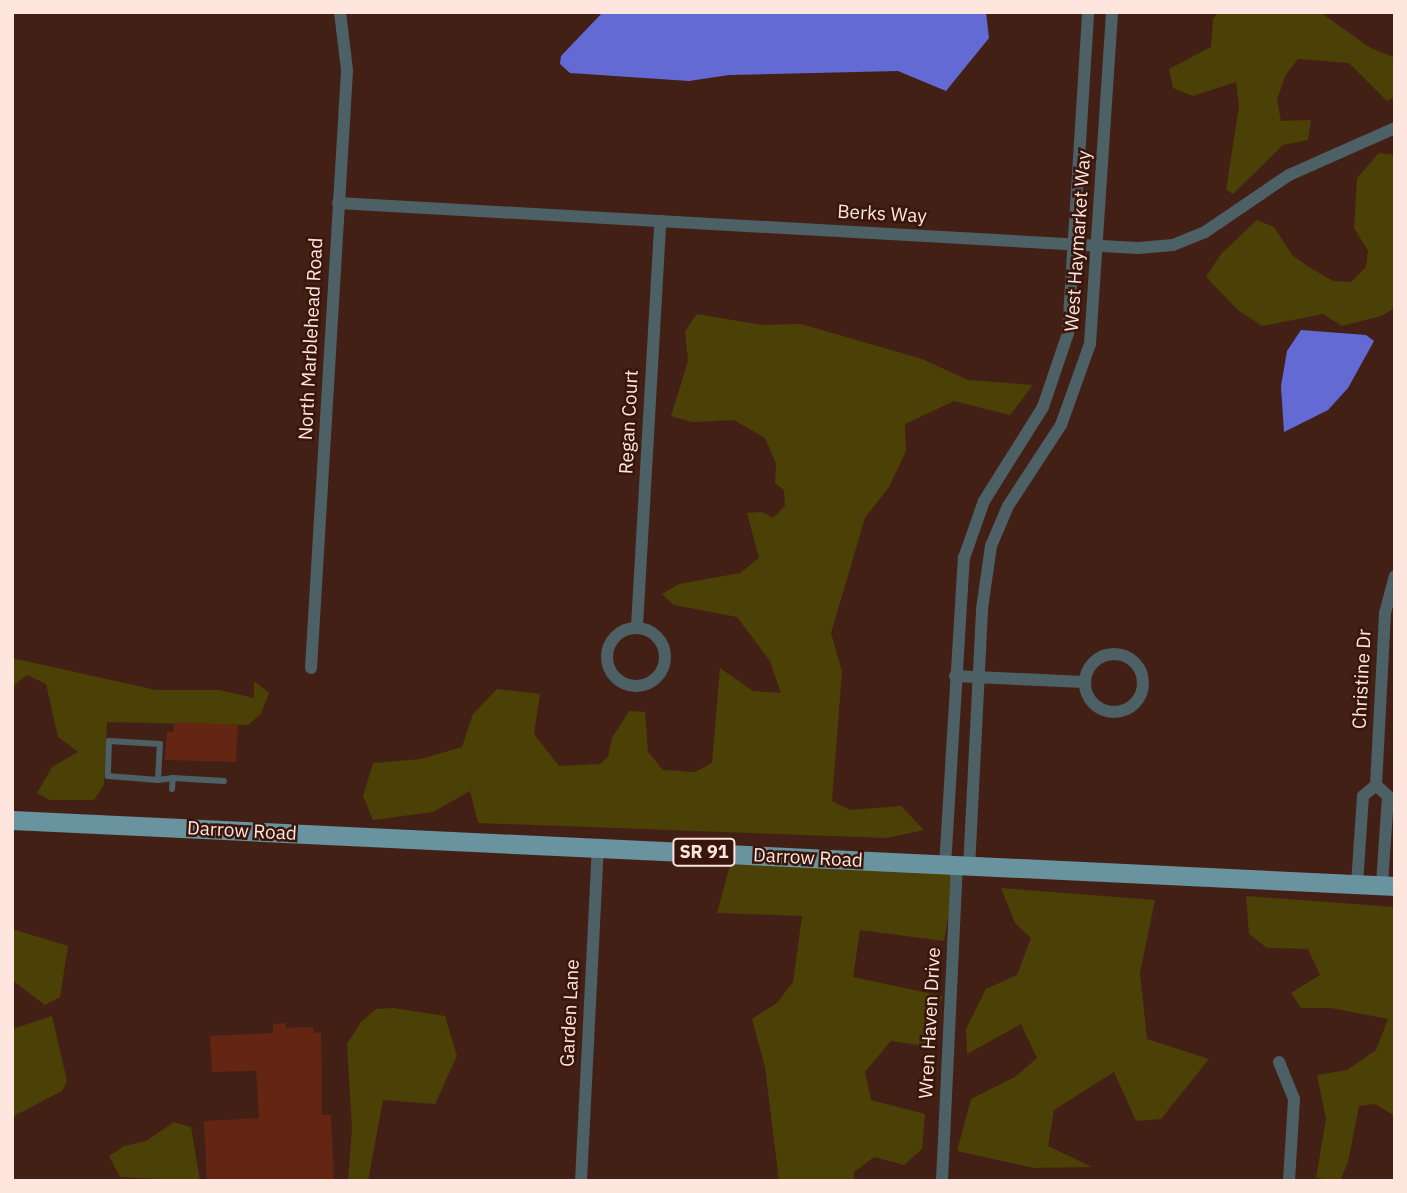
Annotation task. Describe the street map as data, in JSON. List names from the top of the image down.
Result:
{
  "streets": {
    "main road": ["Darrow Road", "SR 91"],
    "street": [
      "Berks Way",
      "West Haymarket Way",
      "North Marblehead Road",
      "Regan Court",
      "Christine Dr",
      "Garden Lane",
      "Wren Haven Drive"
    ]
  },
  "crossings": [
    ["Berks Way", "West Haymarket Way"],
    ["Berks Way", "North Marblehead Road"],
    ["Berks Way", "Regan Court"],
    ["West Haymarket Way", "Darrow Road"],
    ["West Haymarket Way", "Wren Haven Drive"],
    ["Christine Dr", "Darrow Road"],
    ["Darrow Road", "Garden Lane"],
    ["Darrow Road", "Wren Haven Drive"]
  ]
}
